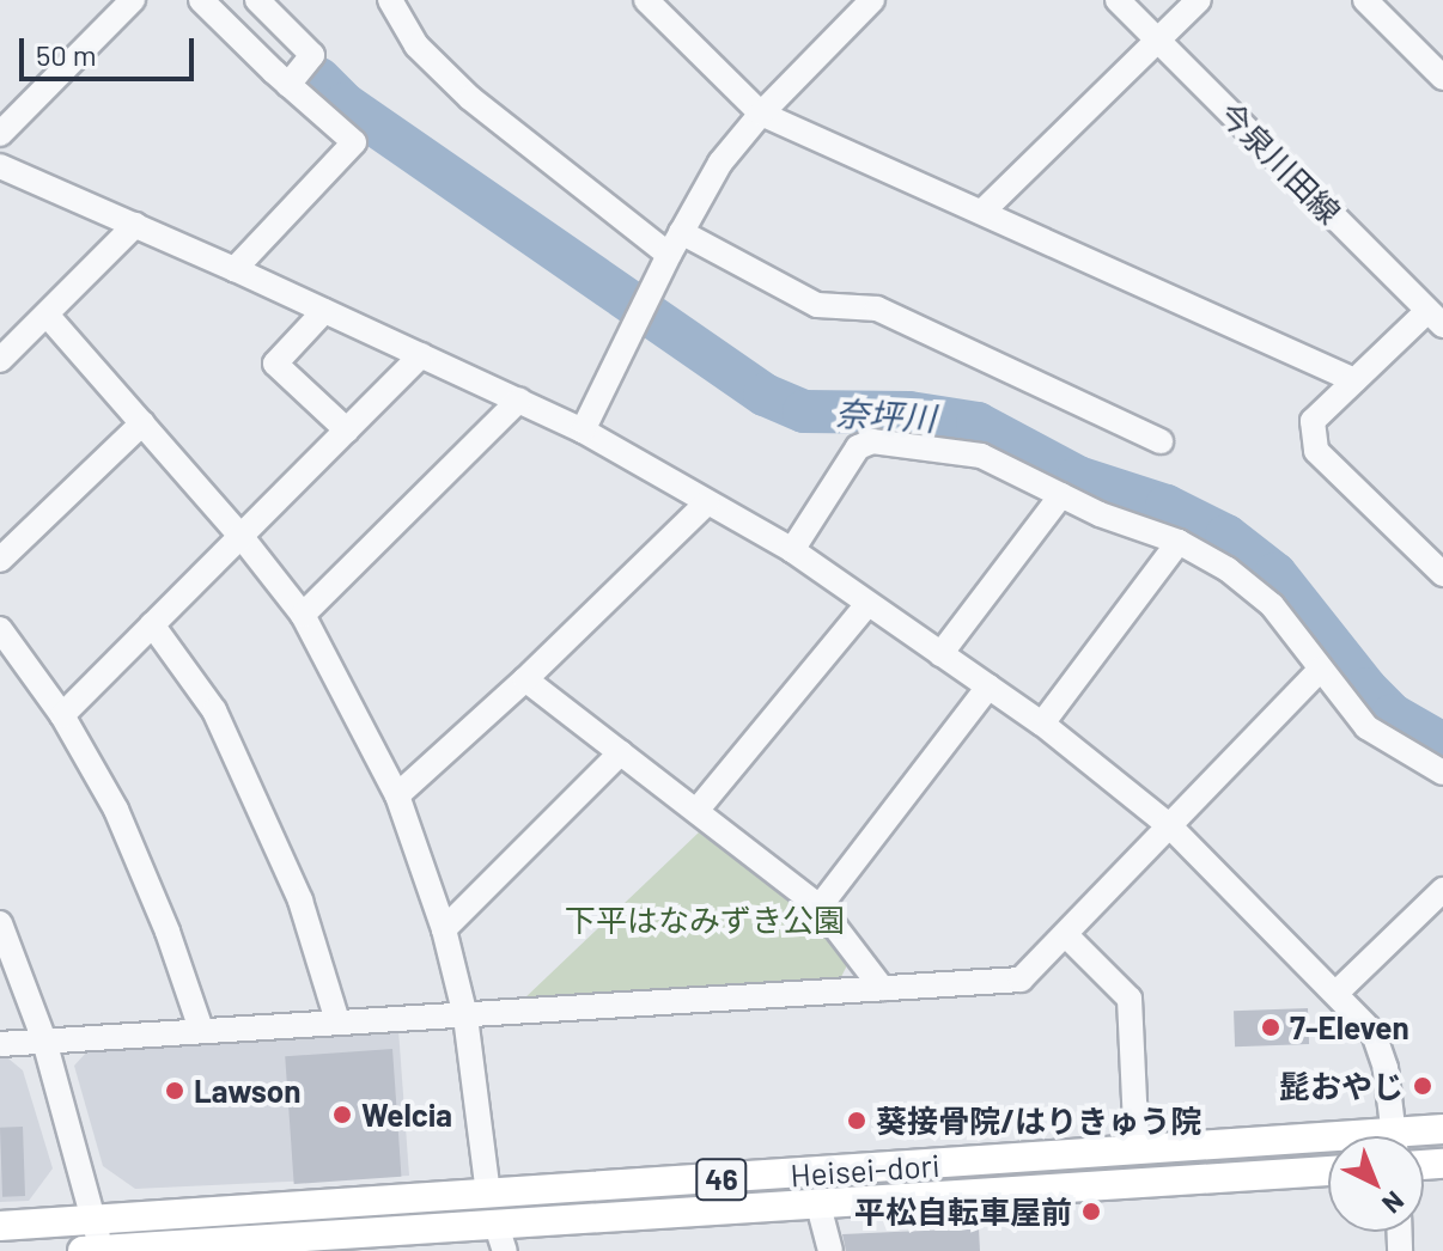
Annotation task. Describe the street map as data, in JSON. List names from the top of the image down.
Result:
{
  "streets": {
    "main road": ["Heisei-dori", "46"],
    "street": ["今泉川田線"]
  },
  "water": ["奈坪川"],
  "parks": ["下平はなみずき公園"],
  "places": [
    "7-Eleven",
    "髭おやじ",
    "Lawson",
    "Welcia",
    "葵接骨院/はりきゅう院",
    "平松自転車屋前"
  ],
  "scale_bar": "50 m",
  "north": "bottom right"
}
